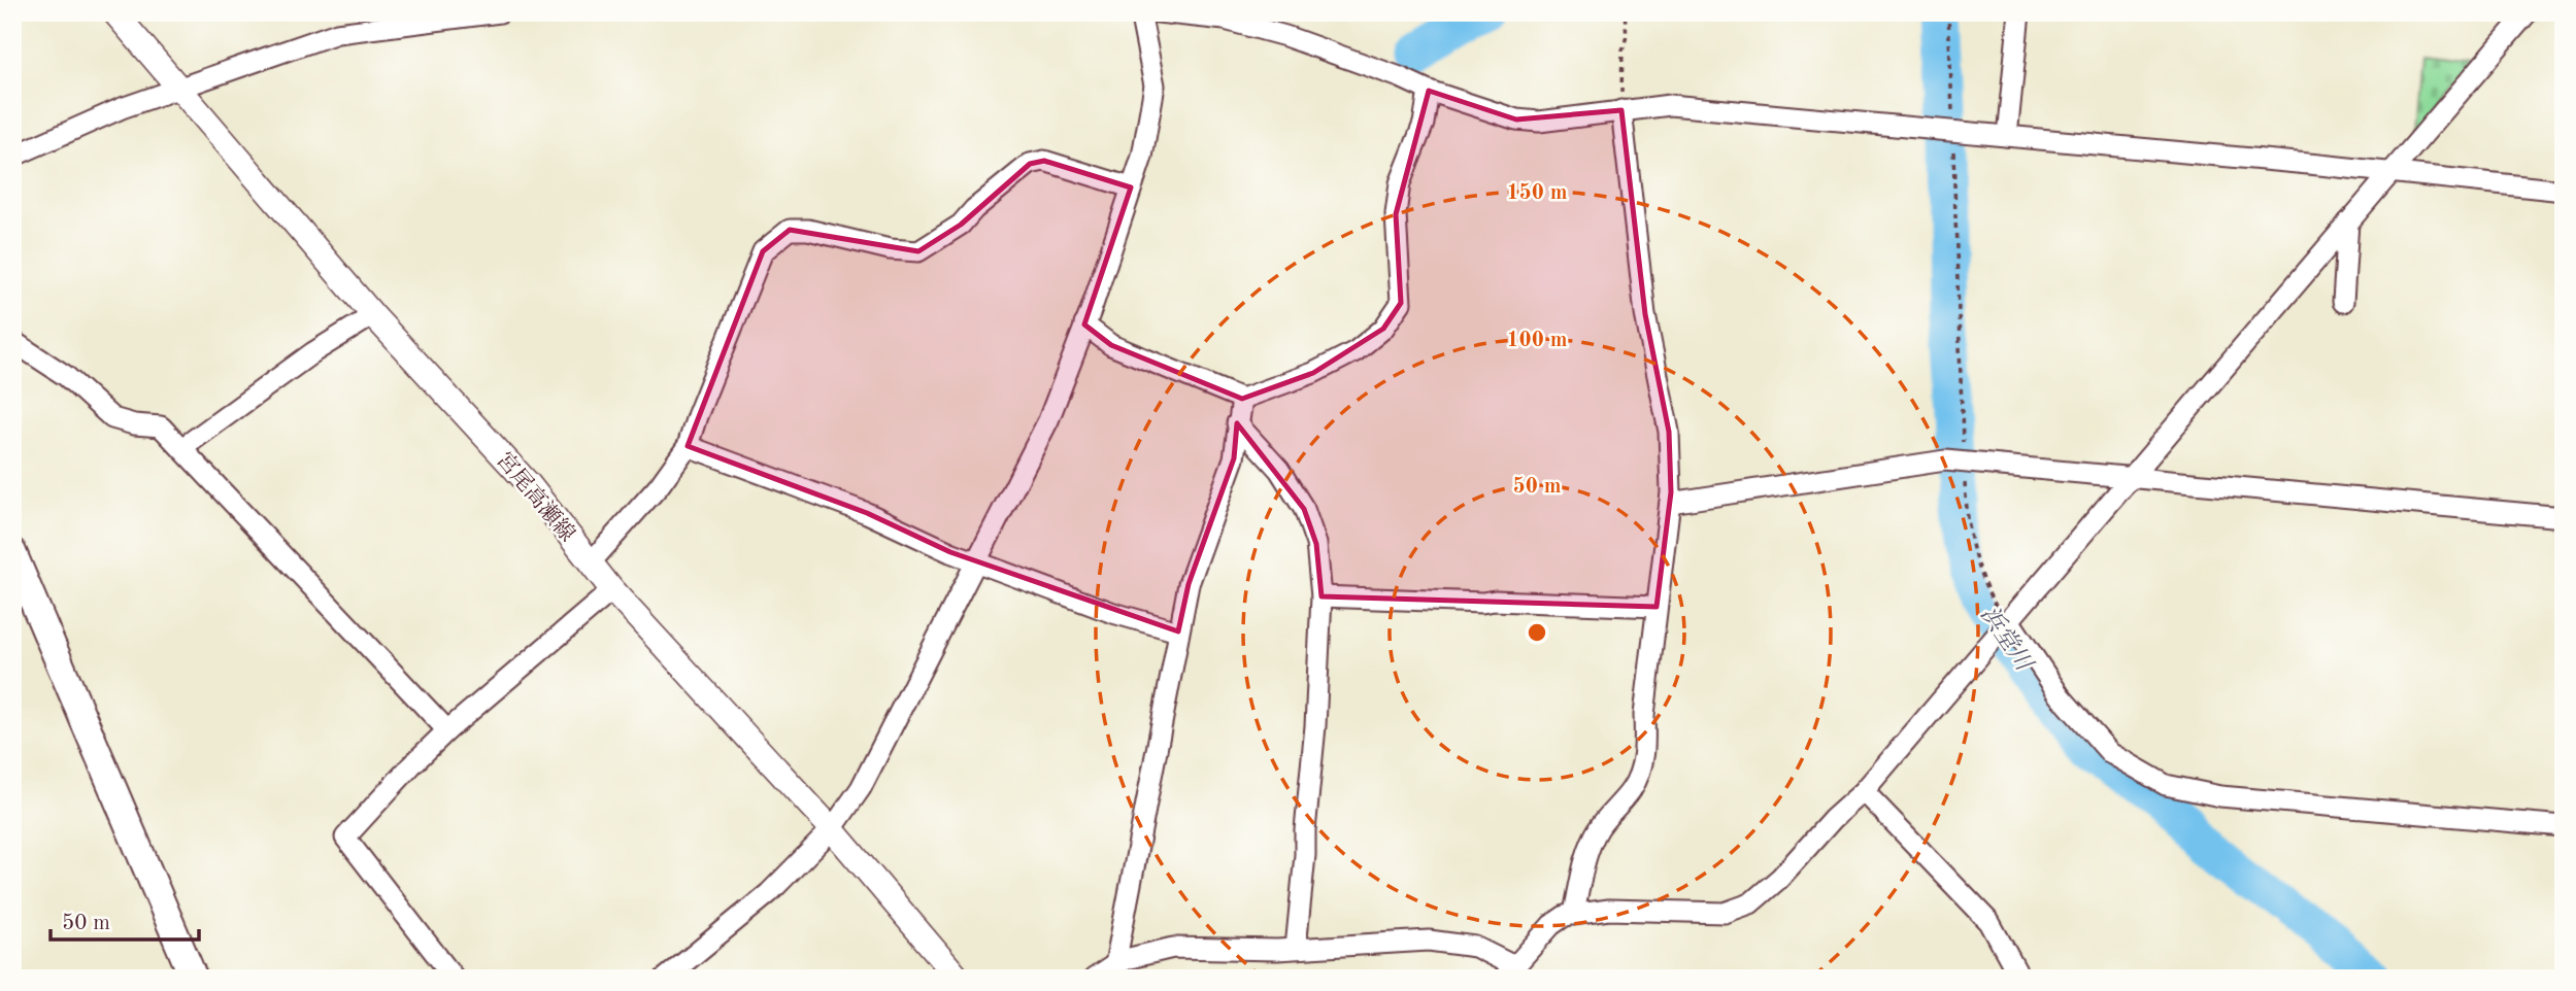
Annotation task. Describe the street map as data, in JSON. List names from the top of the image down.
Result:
{
  "streets": {
    "main road": ["宮尾高瀬線"]
  },
  "water": ["浜堂川"],
  "scale_bar": "50 m",
  "rings": ["150 m", "100 m", "50 m"]
}
